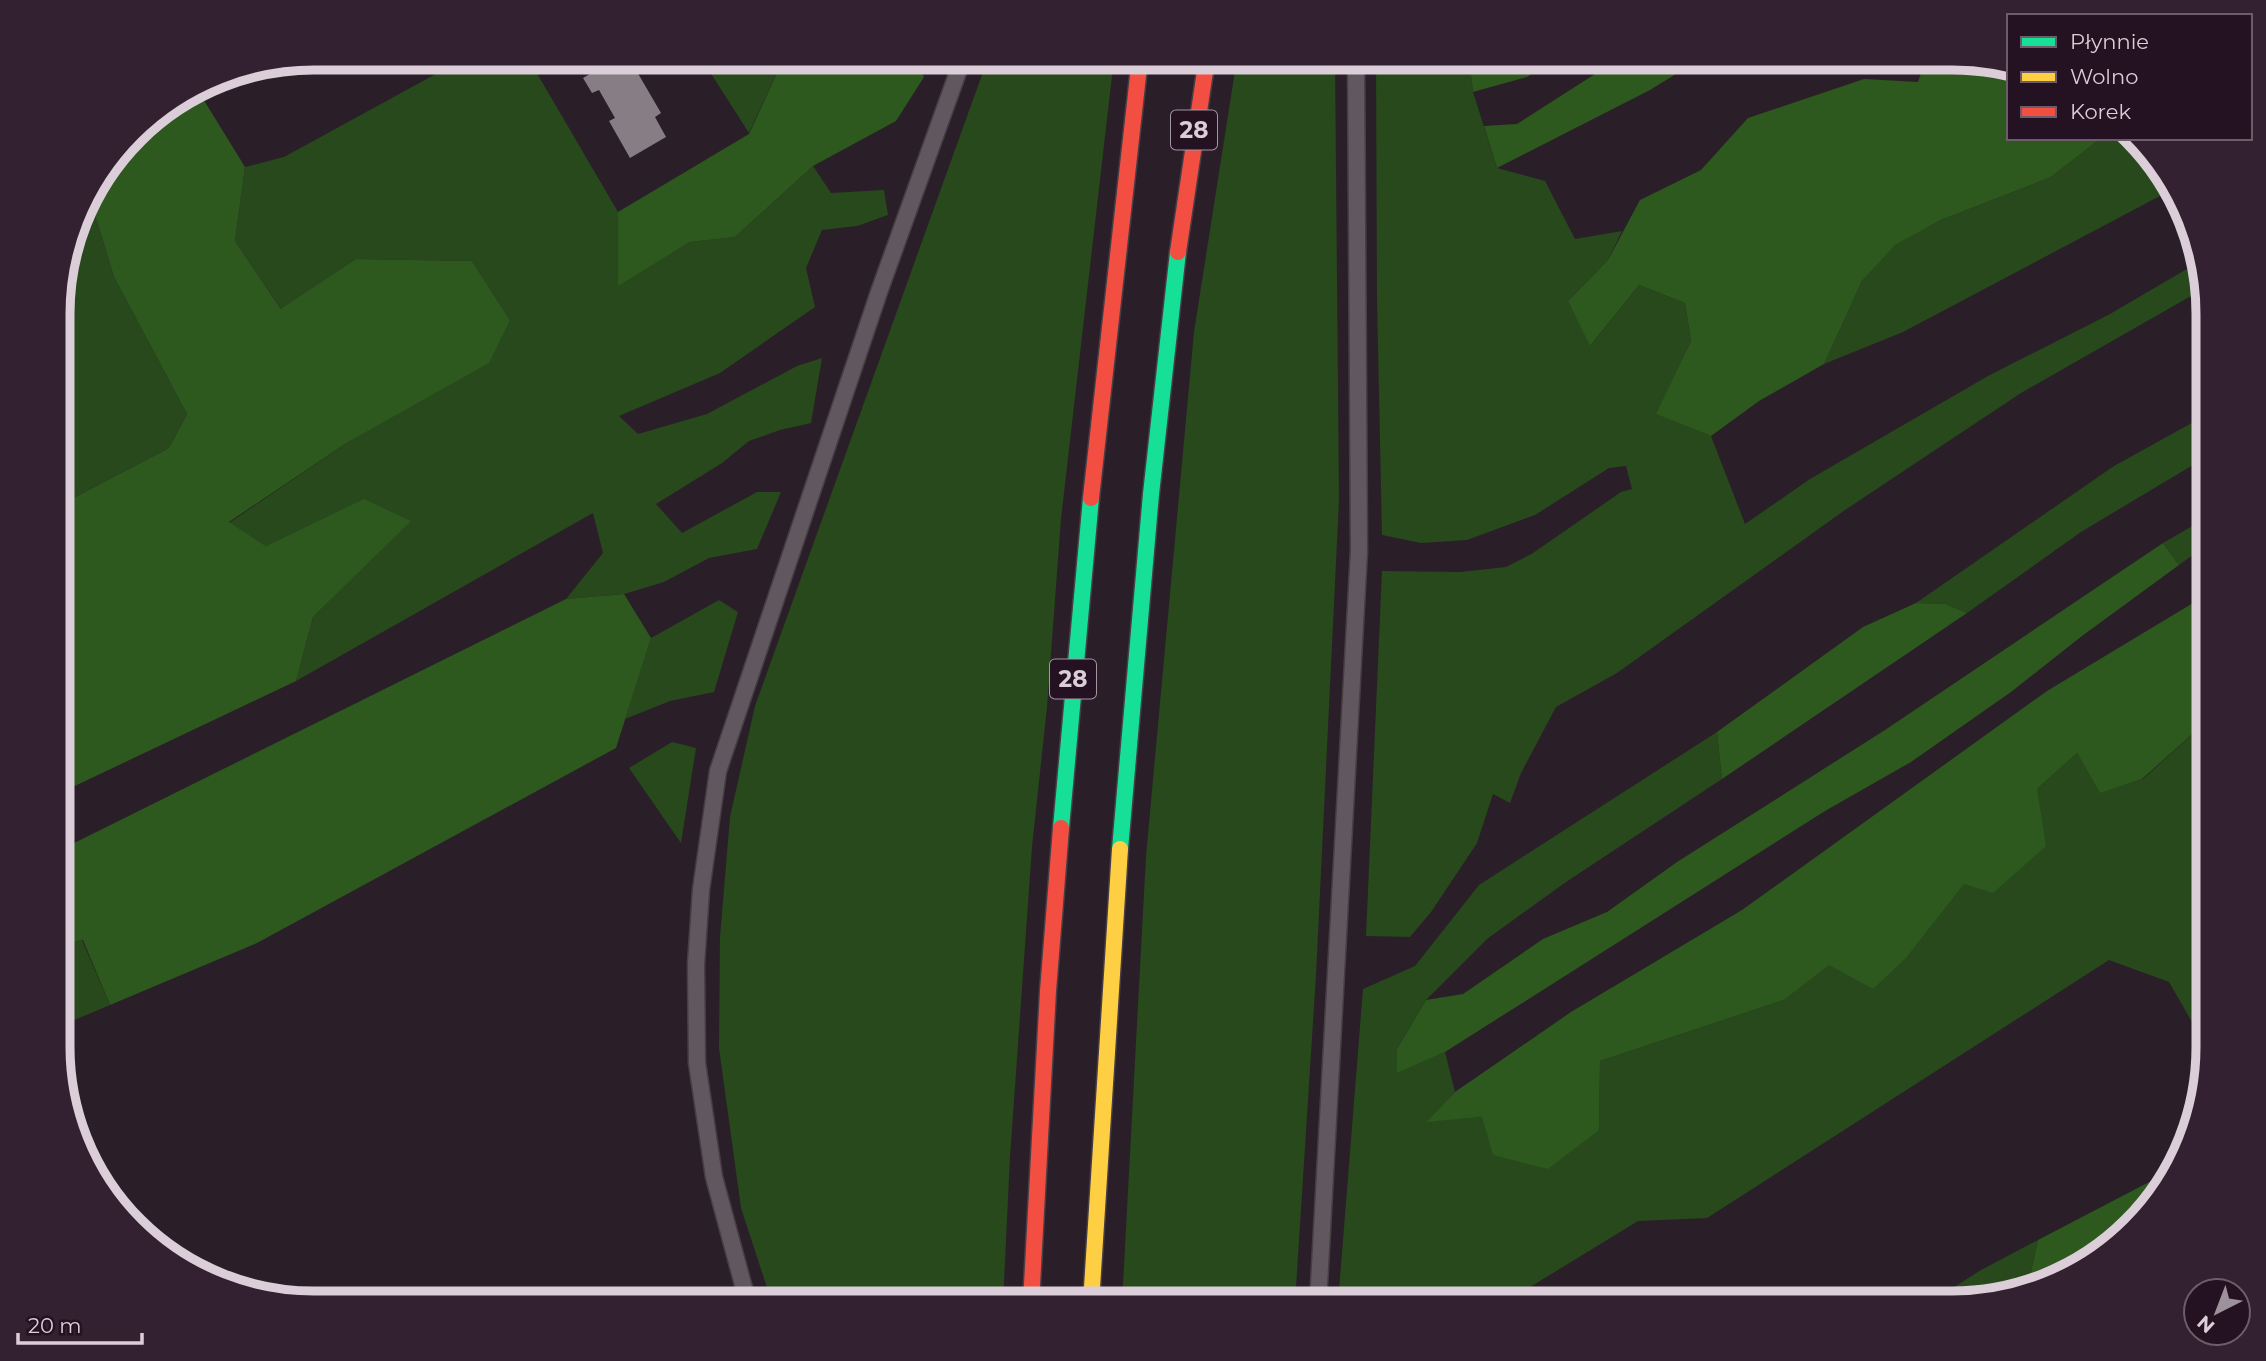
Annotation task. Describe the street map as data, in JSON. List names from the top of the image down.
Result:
{
  "streets": {
    "main road": ["28"]
  },
  "legend": ["Płynnie", "Wolno", "Korek"],
  "scale_bar": "20 m",
  "north": "bottom left"
}
